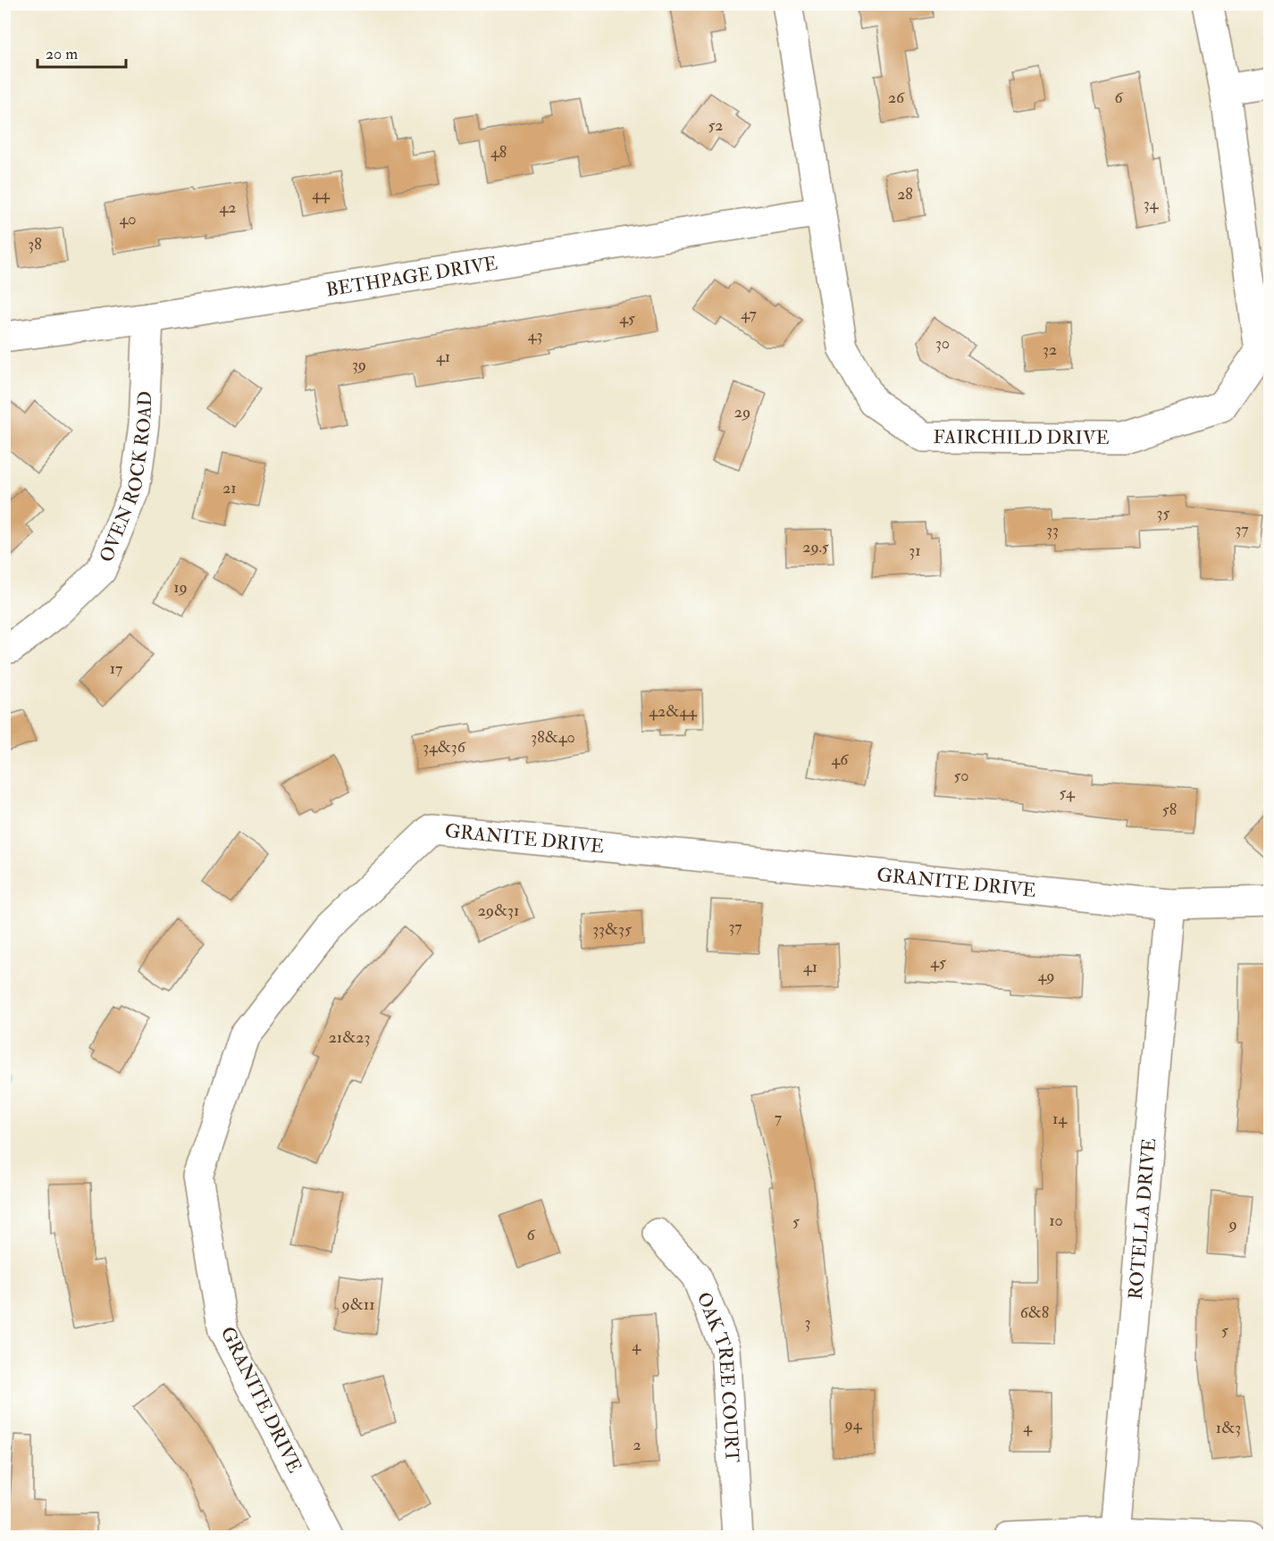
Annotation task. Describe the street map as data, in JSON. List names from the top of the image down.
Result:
{
  "streets": {
    "street": [
      "BETHPAGE DRIVE",
      "FAIRCHILD DRIVE",
      "OVEN ROCK ROAD",
      "GRANITE DRIVE",
      "ROTELLA DRIVE",
      "OAK TREE COURT"
    ]
  },
  "crossings": [
    ["BETHPAGE DRIVE", "FAIRCHILD DRIVE"],
    ["BETHPAGE DRIVE", "OVEN ROCK ROAD"],
    ["GRANITE DRIVE", "ROTELLA DRIVE"]
  ],
  "house_numbers": [
    "26",
    "6",
    "52",
    "48",
    "44",
    "28",
    "34",
    "42",
    "40",
    "38",
    "47",
    "45",
    "43",
    "30",
    "32",
    "41",
    "39",
    "29",
    "21",
    "35",
    "37",
    "33",
    "29.5",
    "31",
    "19",
    "17",
    "42&44",
    "38&40",
    "34&36",
    "46",
    "50",
    "54",
    "58",
    "29&31",
    "37",
    "33&35",
    "45",
    "41",
    "49",
    "21&23",
    "7",
    "14",
    "10",
    "5",
    "9",
    "6",
    "9&11",
    "6&8",
    "3",
    "5",
    "4",
    "94",
    "4",
    "1&3",
    "2"
  ],
  "scale_bar": "20 m"
}
